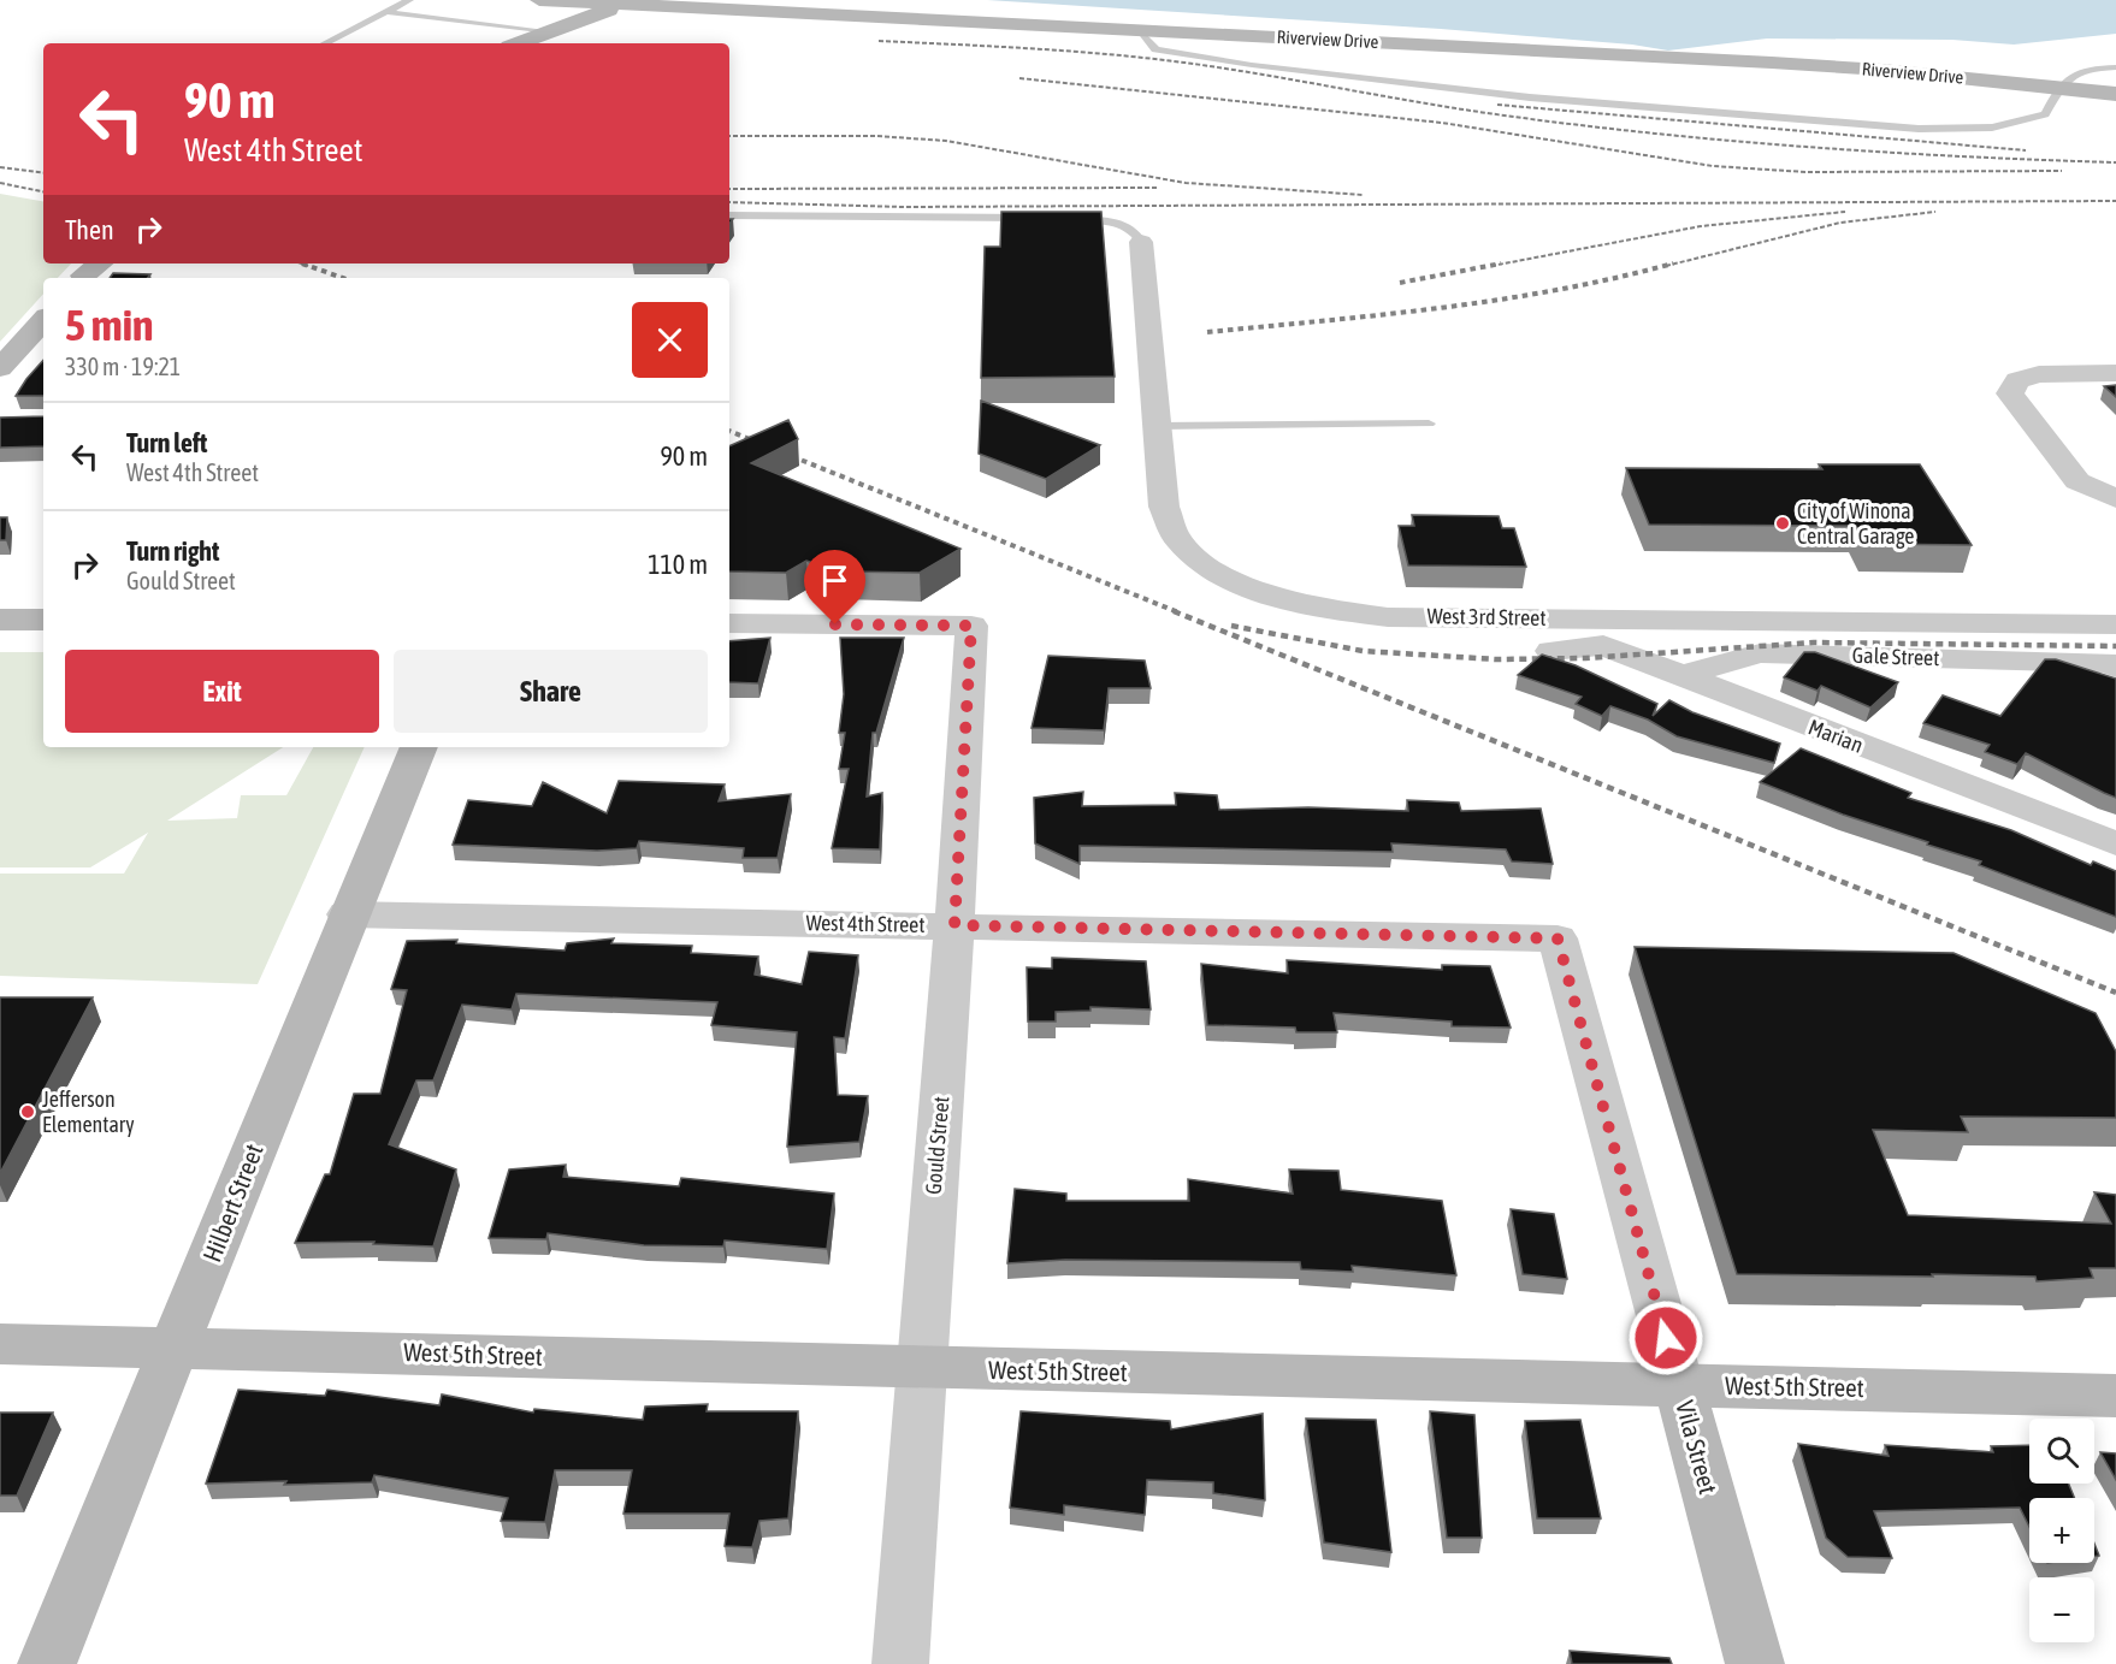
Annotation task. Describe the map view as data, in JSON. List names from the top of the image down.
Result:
{
  "streets": {
    "street": [
      "Riverview Drive",
      "West 3rd Street",
      "Gale Street",
      "Marian",
      "West 4th Street",
      "Gould Street",
      "Hilbert Street",
      "West 5th Street",
      "Vila Street"
    ]
  },
  "crossings": [
    ["Gale Street", "Marian"],
    ["West 4th Street", "Gould Street"],
    ["West 4th Street", "Hilbert Street"],
    ["West 4th Street", "Vila Street"],
    ["Gould Street", "West 5th Street"],
    ["Hilbert Street", "West 5th Street"],
    ["West 5th Street", "Vila Street"]
  ],
  "places": ["City of Winona Central Garage", "Jefferson Elementary"],
  "page": {
    "turn": ["90 m", "West 4th Street"],
    "then": "Then",
    "heading": ["5 min", "330 m · 19:21"],
    "list": [
      {
        "name": "Turn left",
        "note": "West 4th Street",
        "value": "90 m"
      },
      {
        "name": "Turn right",
        "note": "Gould Street",
        "value": "110 m"
      }
    ],
    "buttons": ["Exit", "Share"],
    "map_buttons": ["+", "−"]
  }
}
